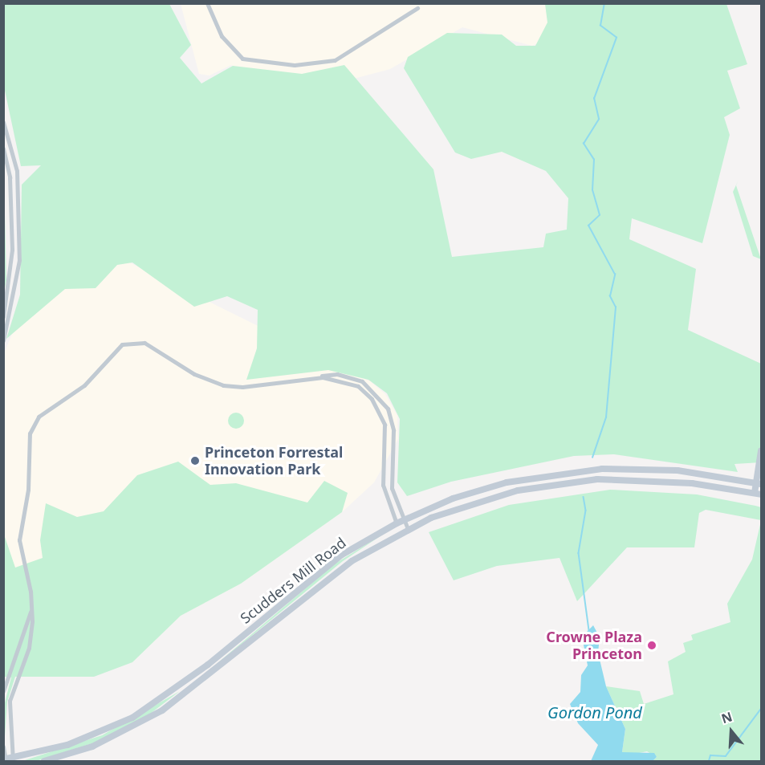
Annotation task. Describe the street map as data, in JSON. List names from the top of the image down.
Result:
{
  "streets": {
    "main road": ["Scudders Mill Road"]
  },
  "water": ["Gordon Pond"],
  "places": ["Princeton Forrestal Innovation Park", "Crowne Plaza Princeton"],
  "north": "top"
}
